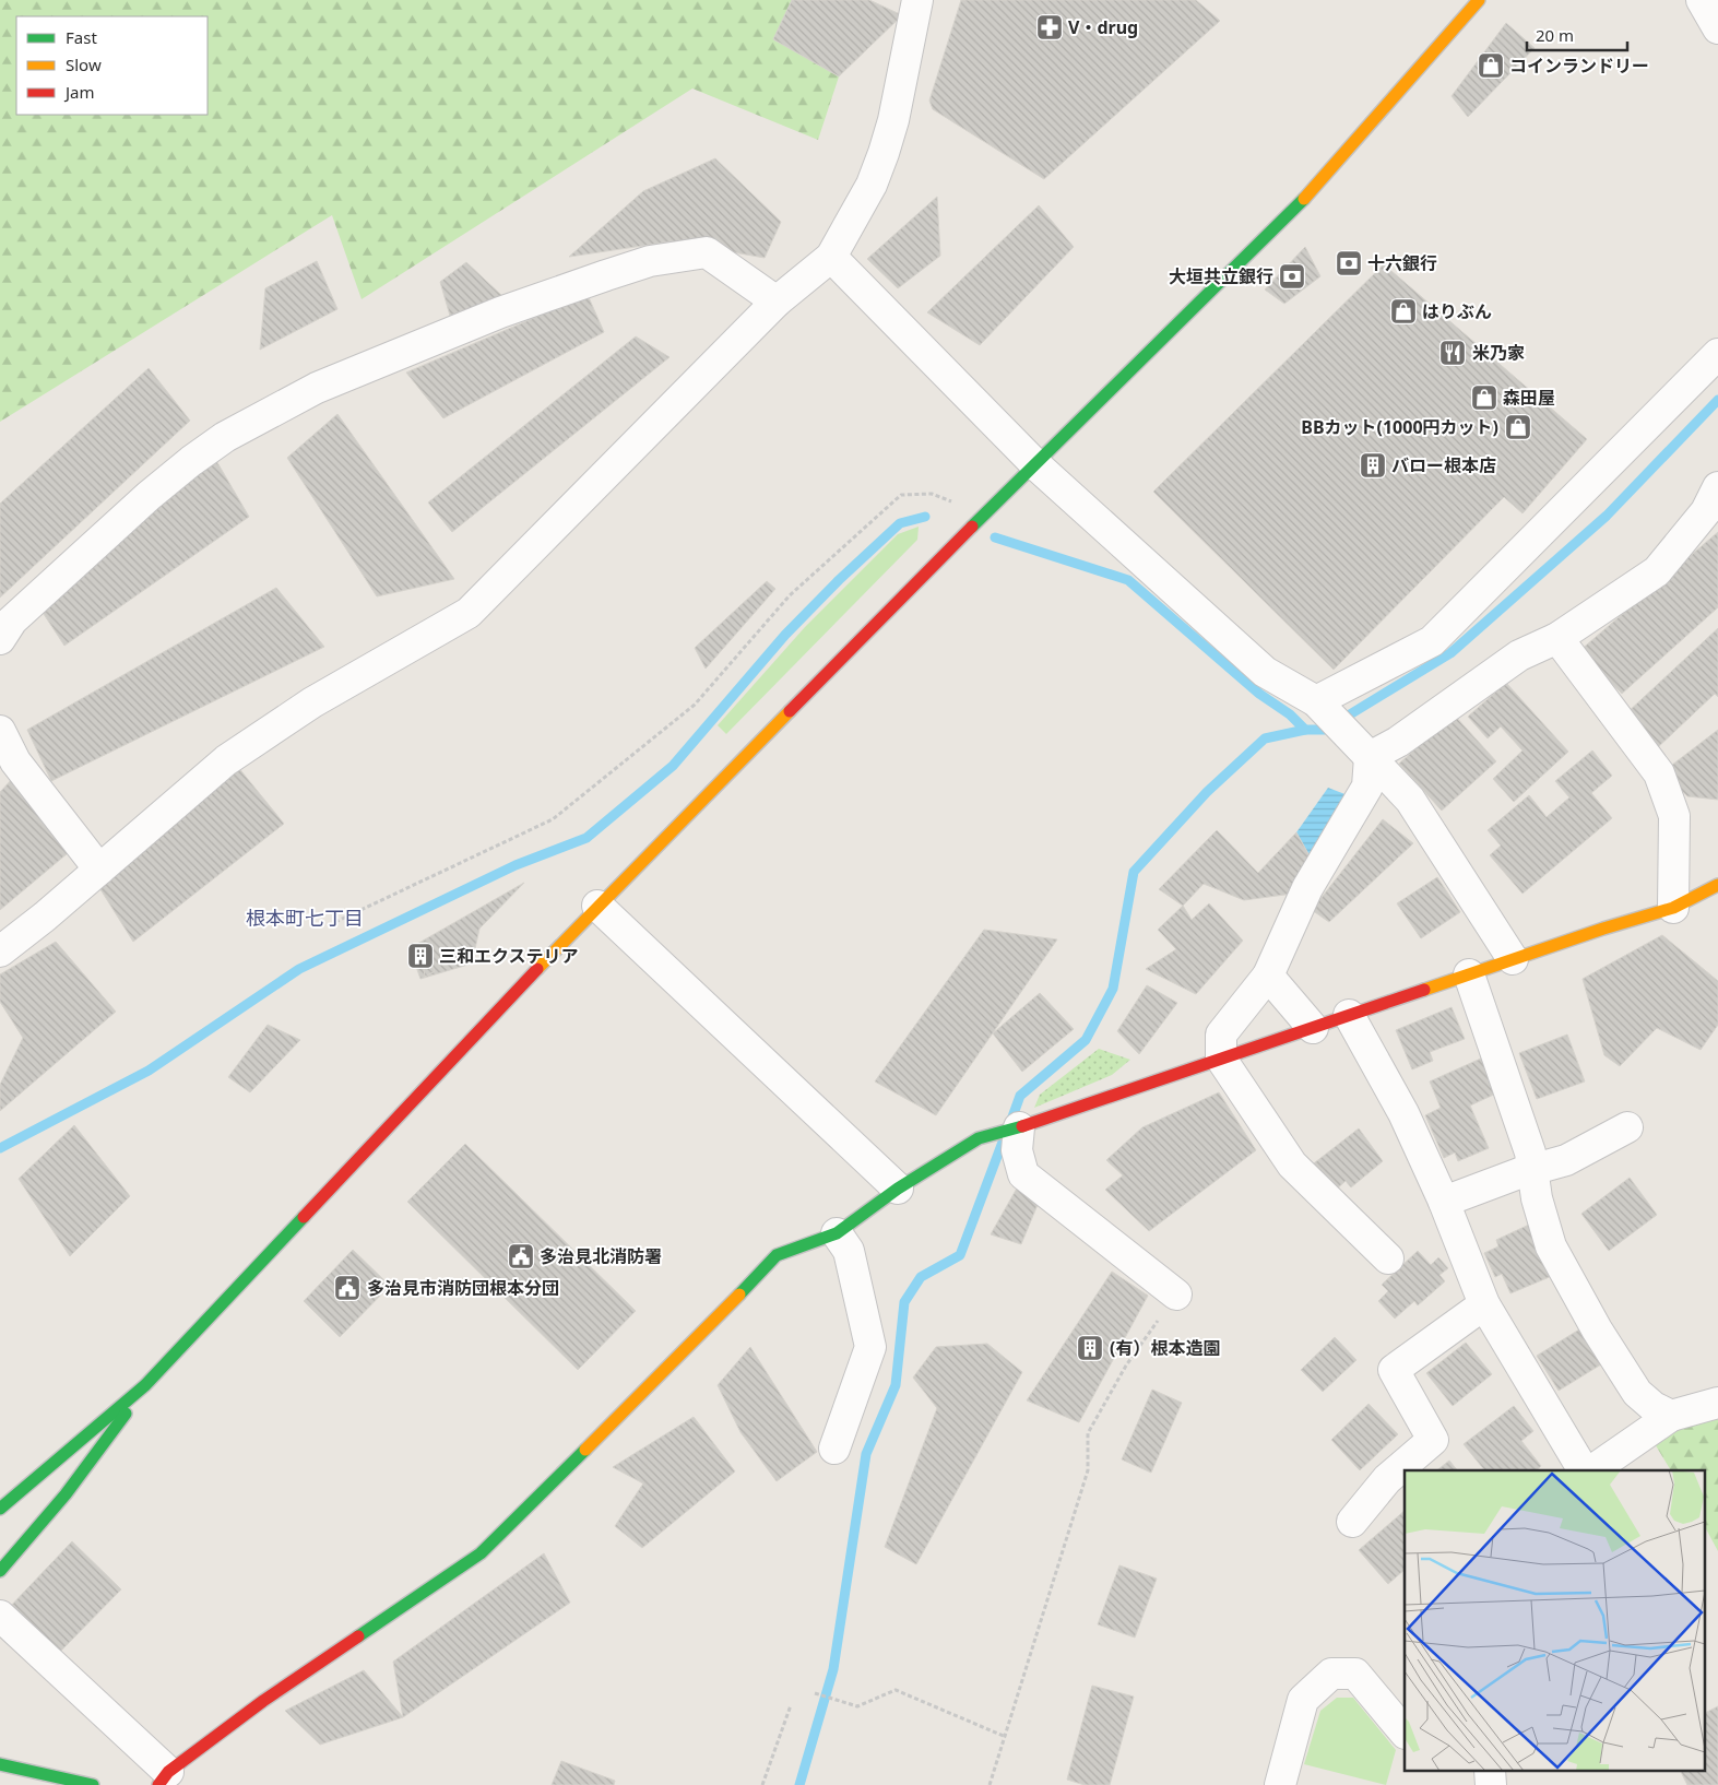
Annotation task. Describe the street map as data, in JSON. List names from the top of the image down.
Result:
{
  "districts": ["根本町七丁目"],
  "places": {
    "pharmacy": ["V・drug"],
    "shop": [
      "コインランドリー",
      "はりぶん",
      "森田屋",
      "BBカット(1000円カット)"
    ],
    "bank": ["十六銀行", "大垣共立銀行"],
    "restaurant": ["米乃家"],
    "building": ["バロー根本店", "三和エクステリア", "(有）根本造園"],
    "public building": ["多治見北消防署", "多治見市消防団根本分団"]
  },
  "legend": ["Fast", "Slow", "Jam"],
  "scale_bar": "20 m"
}
